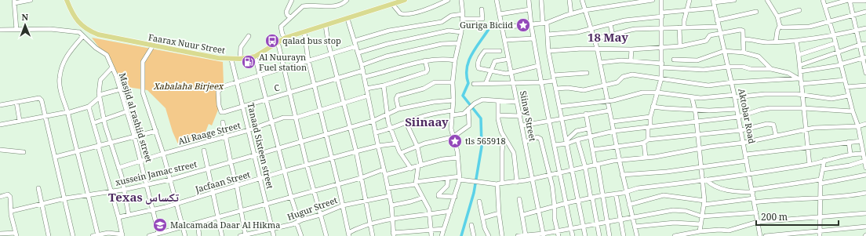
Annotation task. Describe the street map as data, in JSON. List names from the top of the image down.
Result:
{
  "streets": {
    "main road": ["Faarax Nuur Street"],
    "street": [
      "C",
      "Siinay Street",
      "Aktobar Road",
      "Masjid al rashiid street",
      "Ali Raage Street",
      "Tanaad Sixteen street",
      "xussein Jamac street",
      "Jacfaan Street",
      "Hugur Street"
    ]
  },
  "crossings": [
    ["Faarax Nuur Street", "Tanaad Sixteen street"],
    ["C", "Tanaad Sixteen street"],
    ["Masjid al rashiid street", "Ali Raage Street"],
    ["Masjid al rashiid street", "xussein Jamac street"],
    ["Masjid al rashiid street", "Jacfaan Street"],
    ["Ali Raage Street", "Tanaad Sixteen street"],
    ["Tanaad Sixteen street", "xussein Jamac street"],
    ["Tanaad Sixteen street", "Jacfaan Street"],
    ["Tanaad Sixteen street", "Hugur Street"]
  ],
  "districts": ["18 May", "Siinaay", "Texas تكساس"],
  "parks": ["Xabalaha Birjeex"],
  "places": {
    "place": ["Guriga Biciid", "tls 565918"],
    "bus stop": ["qalad bus stop"],
    "fuel station": ["Al Nuurayn Fuel station"],
    "school or university": ["Malcamada Daar Al Hikma"]
  },
  "scale_bar": "200 m",
  "north": "top"
}
